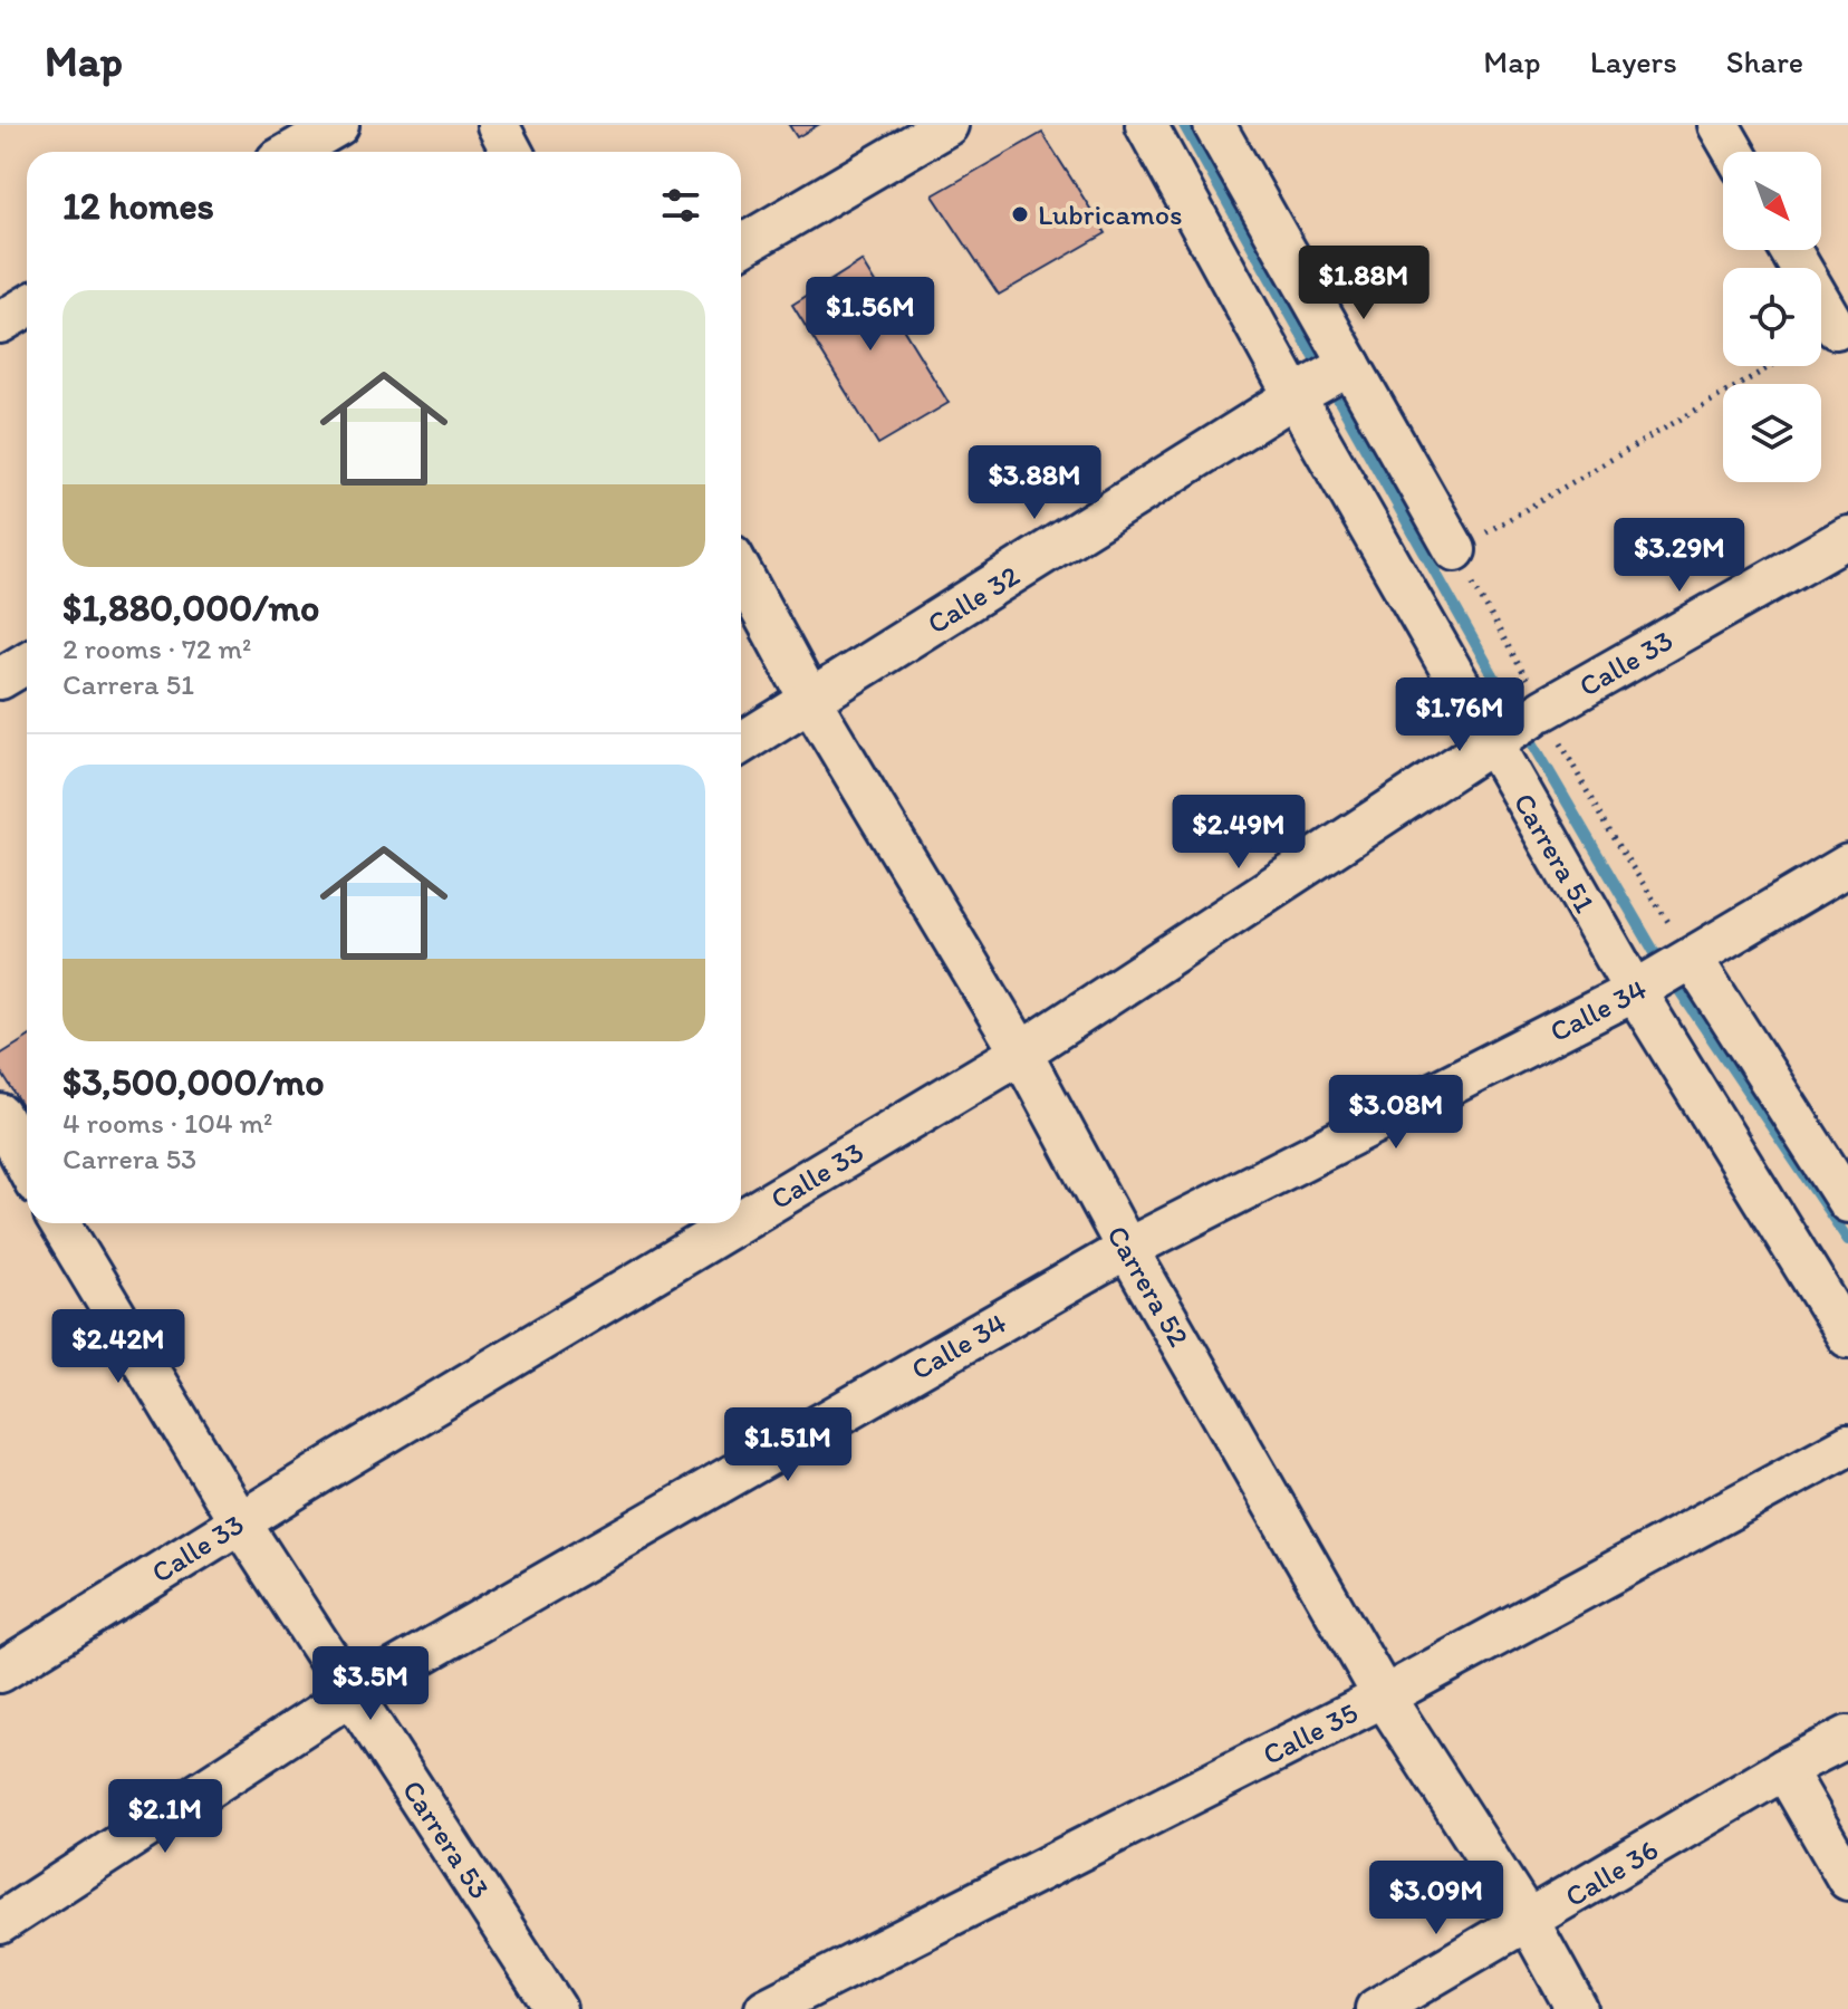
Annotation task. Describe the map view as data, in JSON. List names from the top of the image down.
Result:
{
  "streets": {
    "street": [
      "Calle 32",
      "Calle 33",
      "Carrera 51",
      "Calle 34",
      "Carrera 52",
      "Calle 35",
      "Carrera 53",
      "Calle 36"
    ]
  },
  "crossings": [
    ["Calle 32", "Carrera 51"],
    ["Calle 32", "Carrera 52"],
    ["Calle 33", "Carrera 51"],
    ["Calle 33", "Carrera 52"],
    ["Calle 33", "Carrera 53"],
    ["Carrera 51", "Calle 34"],
    ["Calle 34", "Carrera 52"],
    ["Calle 34", "Carrera 53"],
    ["Carrera 52", "Calle 35"],
    ["Carrera 52", "Calle 36"]
  ],
  "places": ["Lubricamos"],
  "north": "bottom right",
  "page": {
    "header": "Map",
    "nav": ["Map", "Layers", "Share"],
    "heading": "12 homes",
    "price": [
      "$1.88M",
      "$1.56M",
      "$3.88M",
      "$3.29M",
      "$1.76M",
      "$2.49M",
      "$3.08M",
      "$2.42M",
      "$1.51M",
      "$3.5M",
      "$2.1M",
      "$3.09M"
    ],
    "list": [
      {
        "name": "$1,880,000/mo",
        "note": "2 rooms · 72 m² · Carrera 51"
      },
      {
        "name": "$3,500,000/mo",
        "note": "4 rooms · 104 m² · Carrera 53"
      }
    ]
  }
}
